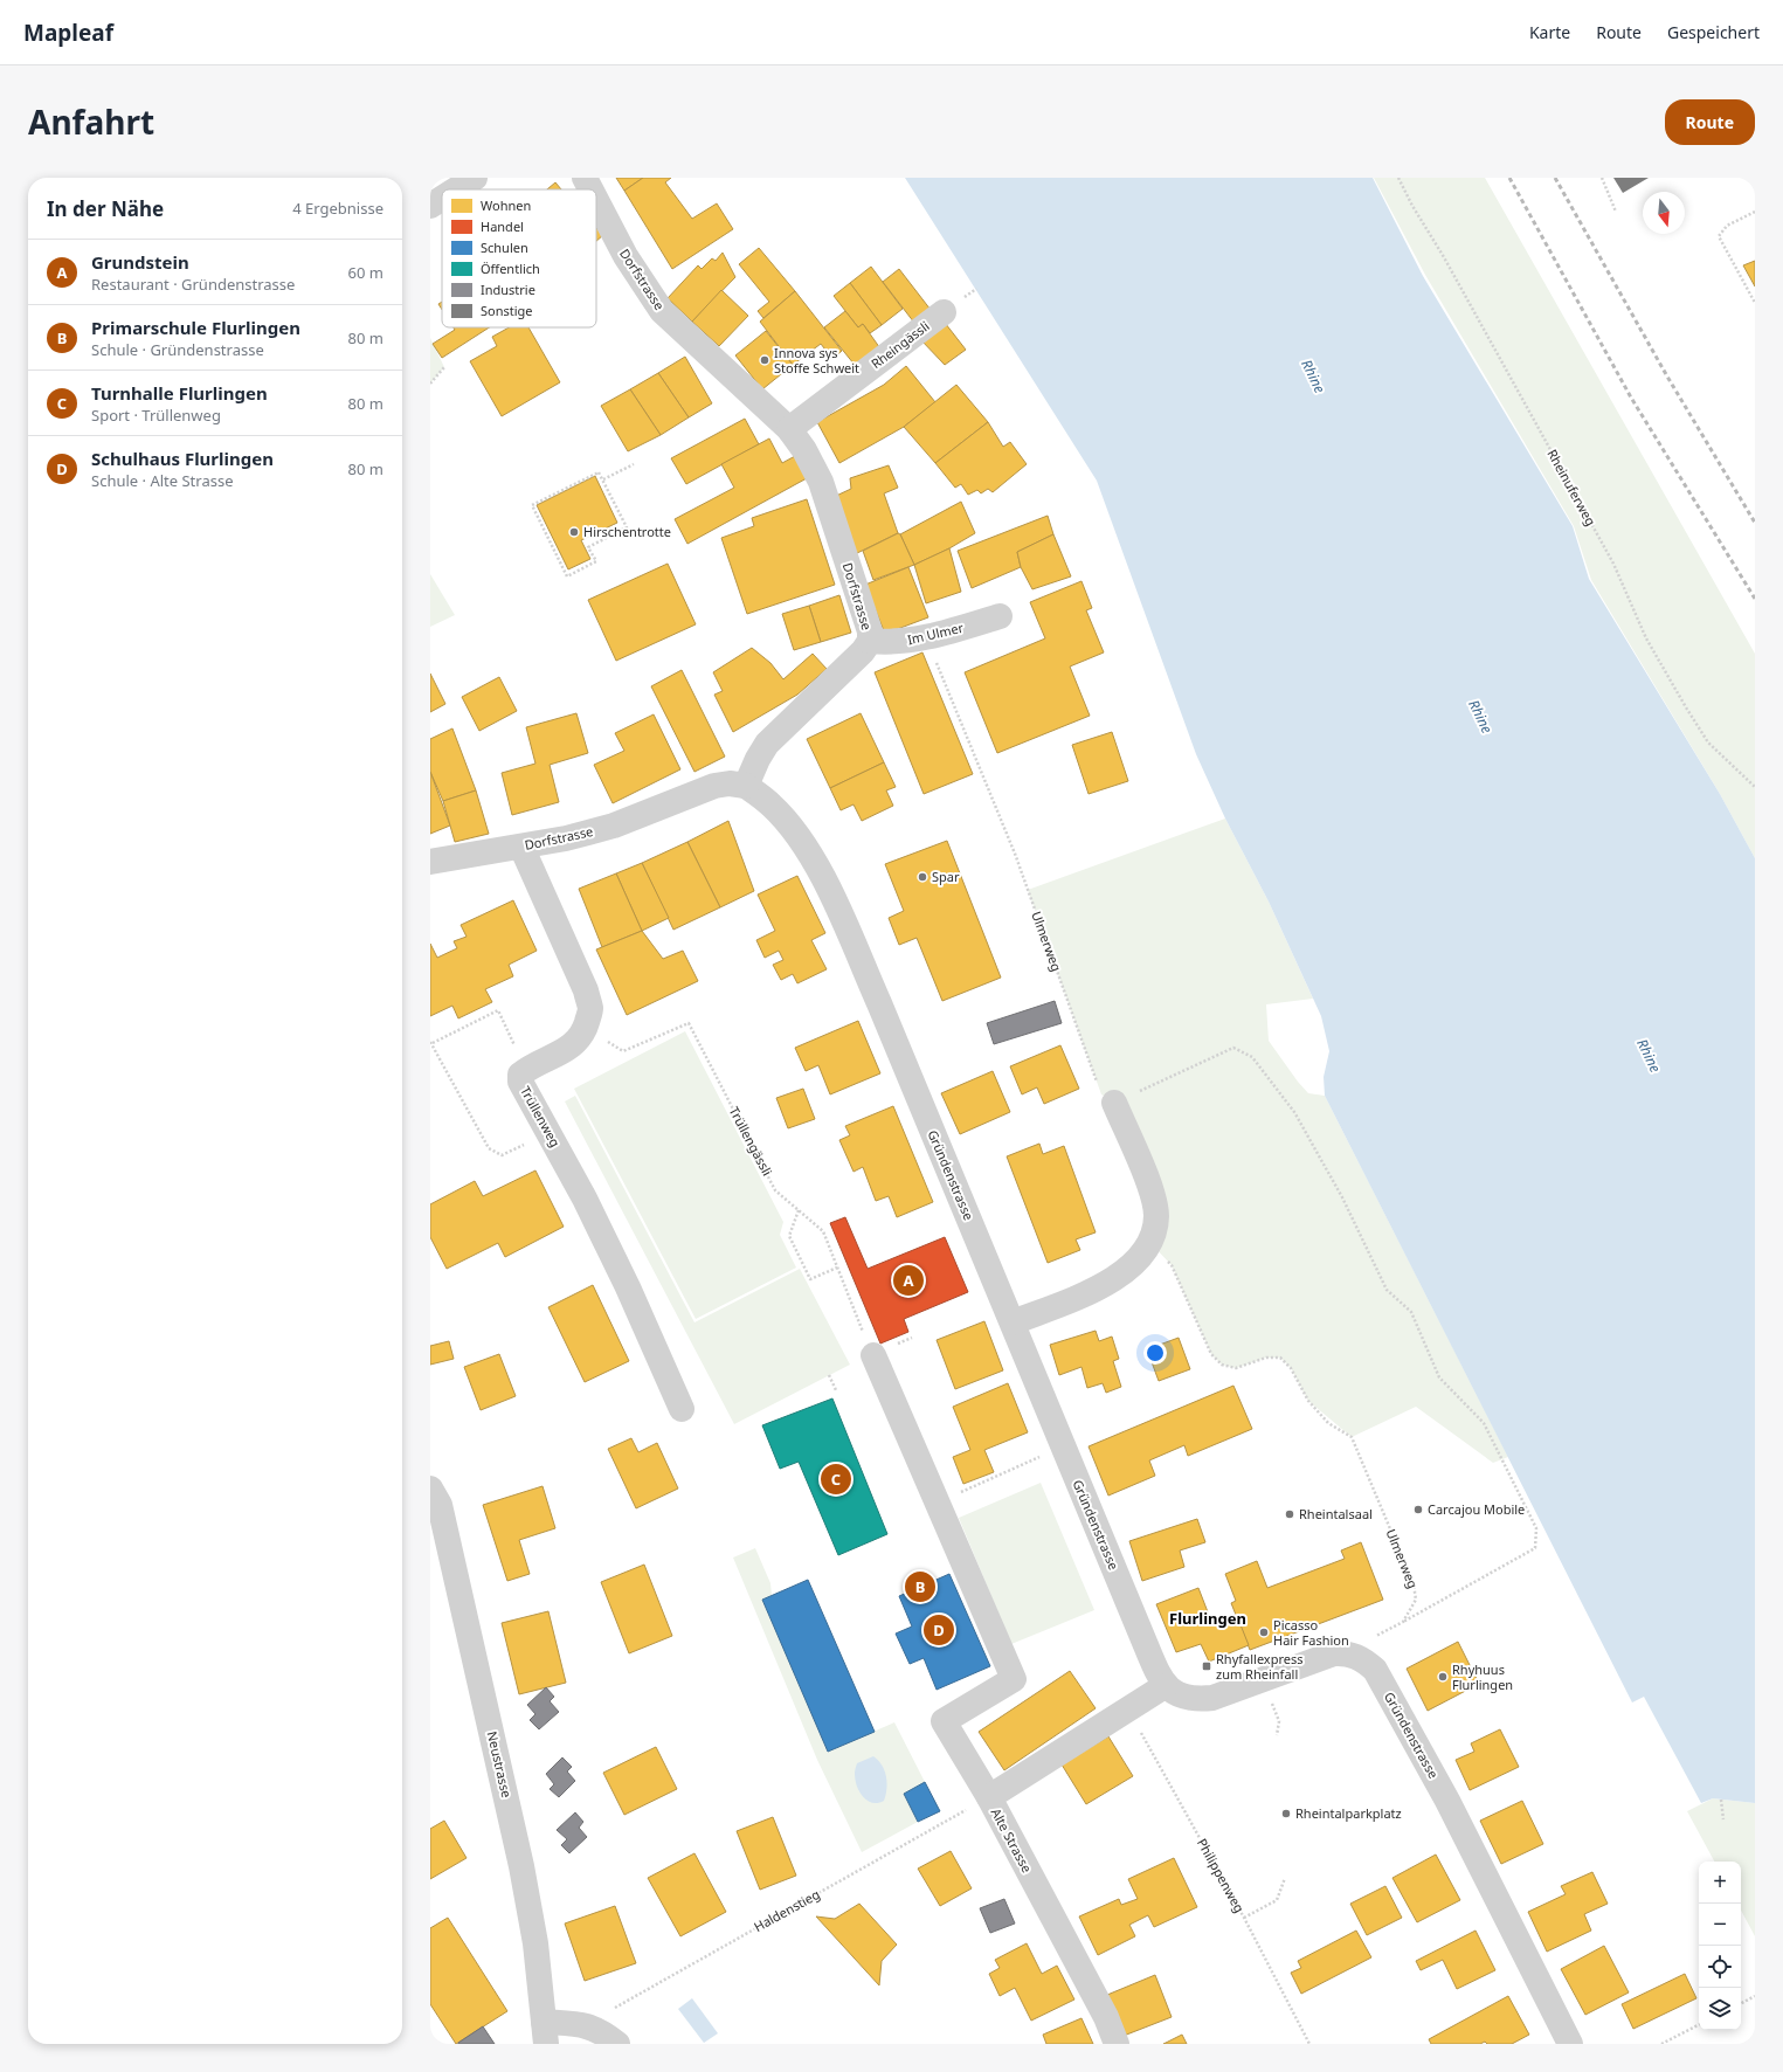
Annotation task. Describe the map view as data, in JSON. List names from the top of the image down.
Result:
{
  "streets": {
    "street": [
      "Dorfstrasse",
      "Rheingässli",
      "Im Ulmer",
      "Trüllenweg",
      "Gründenstrasse",
      "Neustrasse",
      "Alte Strasse"
    ],
    "path": [
      "Rheinuferweg",
      "Ulmerweg",
      "Trüllengässli",
      "Philippenweg",
      "Haldenstieg"
    ]
  },
  "crossings": [
    ["Dorfstrasse", "Rheingässli"],
    ["Dorfstrasse", "Im Ulmer"],
    ["Dorfstrasse", "Trüllenweg"],
    ["Dorfstrasse", "Gründenstrasse"],
    ["Im Ulmer", "Ulmerweg"],
    ["Trüllenweg", "Trüllengässli"],
    ["Gründenstrasse", "Alte Strasse"],
    ["Alte Strasse", "Philippenweg"],
    ["Alte Strasse", "Haldenstieg"]
  ],
  "districts": ["Flurlingen"],
  "water": ["Rhine"],
  "places": {
    "other": [
      "Innova sys Stoffe Schweit",
      "Hirschentrotte",
      "Spar",
      "Carcajou Mobile",
      "Rheintalsaal",
      "Picasso Hair Fashion",
      "Rhyhuus Flurlingen",
      "Rheintalparkplatz"
    ],
    "transit": ["Rhyfallexpress zum Rheinfall"]
  },
  "legend": [
    "Wohnen",
    "Handel",
    "Schulen",
    "Öffentlich",
    "Industrie",
    "Sonstige"
  ],
  "north": "bottom",
  "page": {
    "header": "Mapleaf",
    "nav": ["Karte", "Route", "Gespeichert"],
    "title": "Anfahrt",
    "buttons": "Route",
    "heading": ["In der Nähe", "4 Ergebnisse"],
    "list": [
      {
        "mark": "A",
        "name": "Grundstein",
        "note": "Restaurant · Gründenstrasse",
        "value": "60 m"
      },
      {
        "mark": "B",
        "name": "Primarschule Flurlingen",
        "note": "Schule · Gründenstrasse",
        "value": "80 m"
      },
      {
        "mark": "C",
        "name": "Turnhalle Flurlingen",
        "note": "Sport · Trüllenweg",
        "value": "80 m"
      },
      {
        "mark": "D",
        "name": "Schulhaus Flurlingen",
        "note": "Schule · Alte Strasse",
        "value": "80 m"
      }
    ],
    "pins": [
      "A",
      "C",
      "B",
      "D"
    ],
    "map_buttons": ["+", "−"]
  }
}
